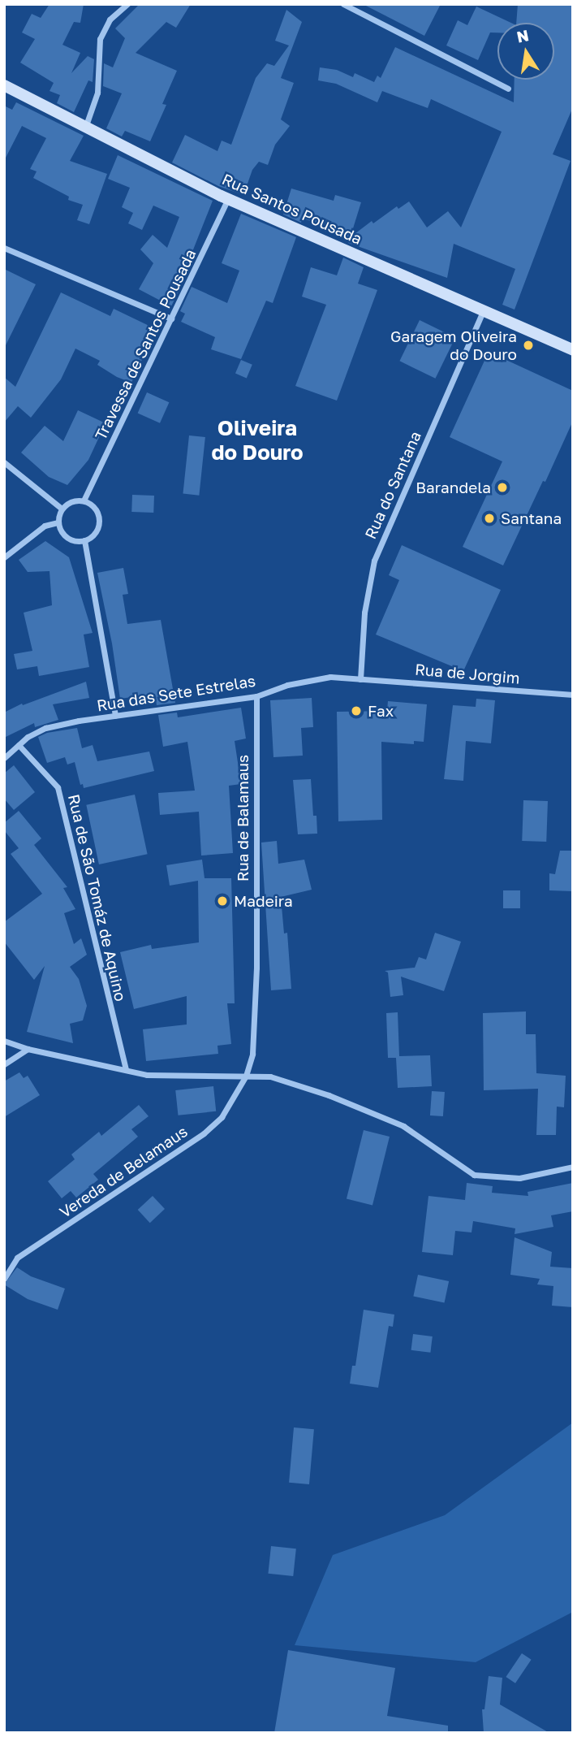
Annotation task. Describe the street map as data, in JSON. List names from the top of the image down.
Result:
{
  "streets": {
    "street": [
      "Rua Santos Pousada",
      "Travessa de Santos Pousada",
      "Rua do Santana",
      "Rua de Jorgim",
      "Rua das Sete Estrelas",
      "Rua de Balamaus",
      "Rua de São Tomáz de Aquino",
      "Vereda de Belamaus"
    ]
  },
  "crossings": [
    ["Rua Santos Pousada", "Travessa de Santos Pousada"],
    ["Rua Santos Pousada", "Rua do Santana"],
    ["Rua do Santana", "Rua de Jorgim"],
    ["Rua do Santana", "Rua das Sete Estrelas"],
    ["Rua de Jorgim", "Rua das Sete Estrelas"],
    ["Rua das Sete Estrelas", "Rua de Balamaus"],
    ["Rua das Sete Estrelas", "Rua de São Tomáz de Aquino"],
    ["Rua de Balamaus", "Vereda de Belamaus"]
  ],
  "districts": ["Oliveira do Douro"],
  "places": [
    "Garagem Oliveira do Douro",
    "Barandela",
    "Santana",
    "Fax",
    "Madeira"
  ],
  "north": "top"
}
